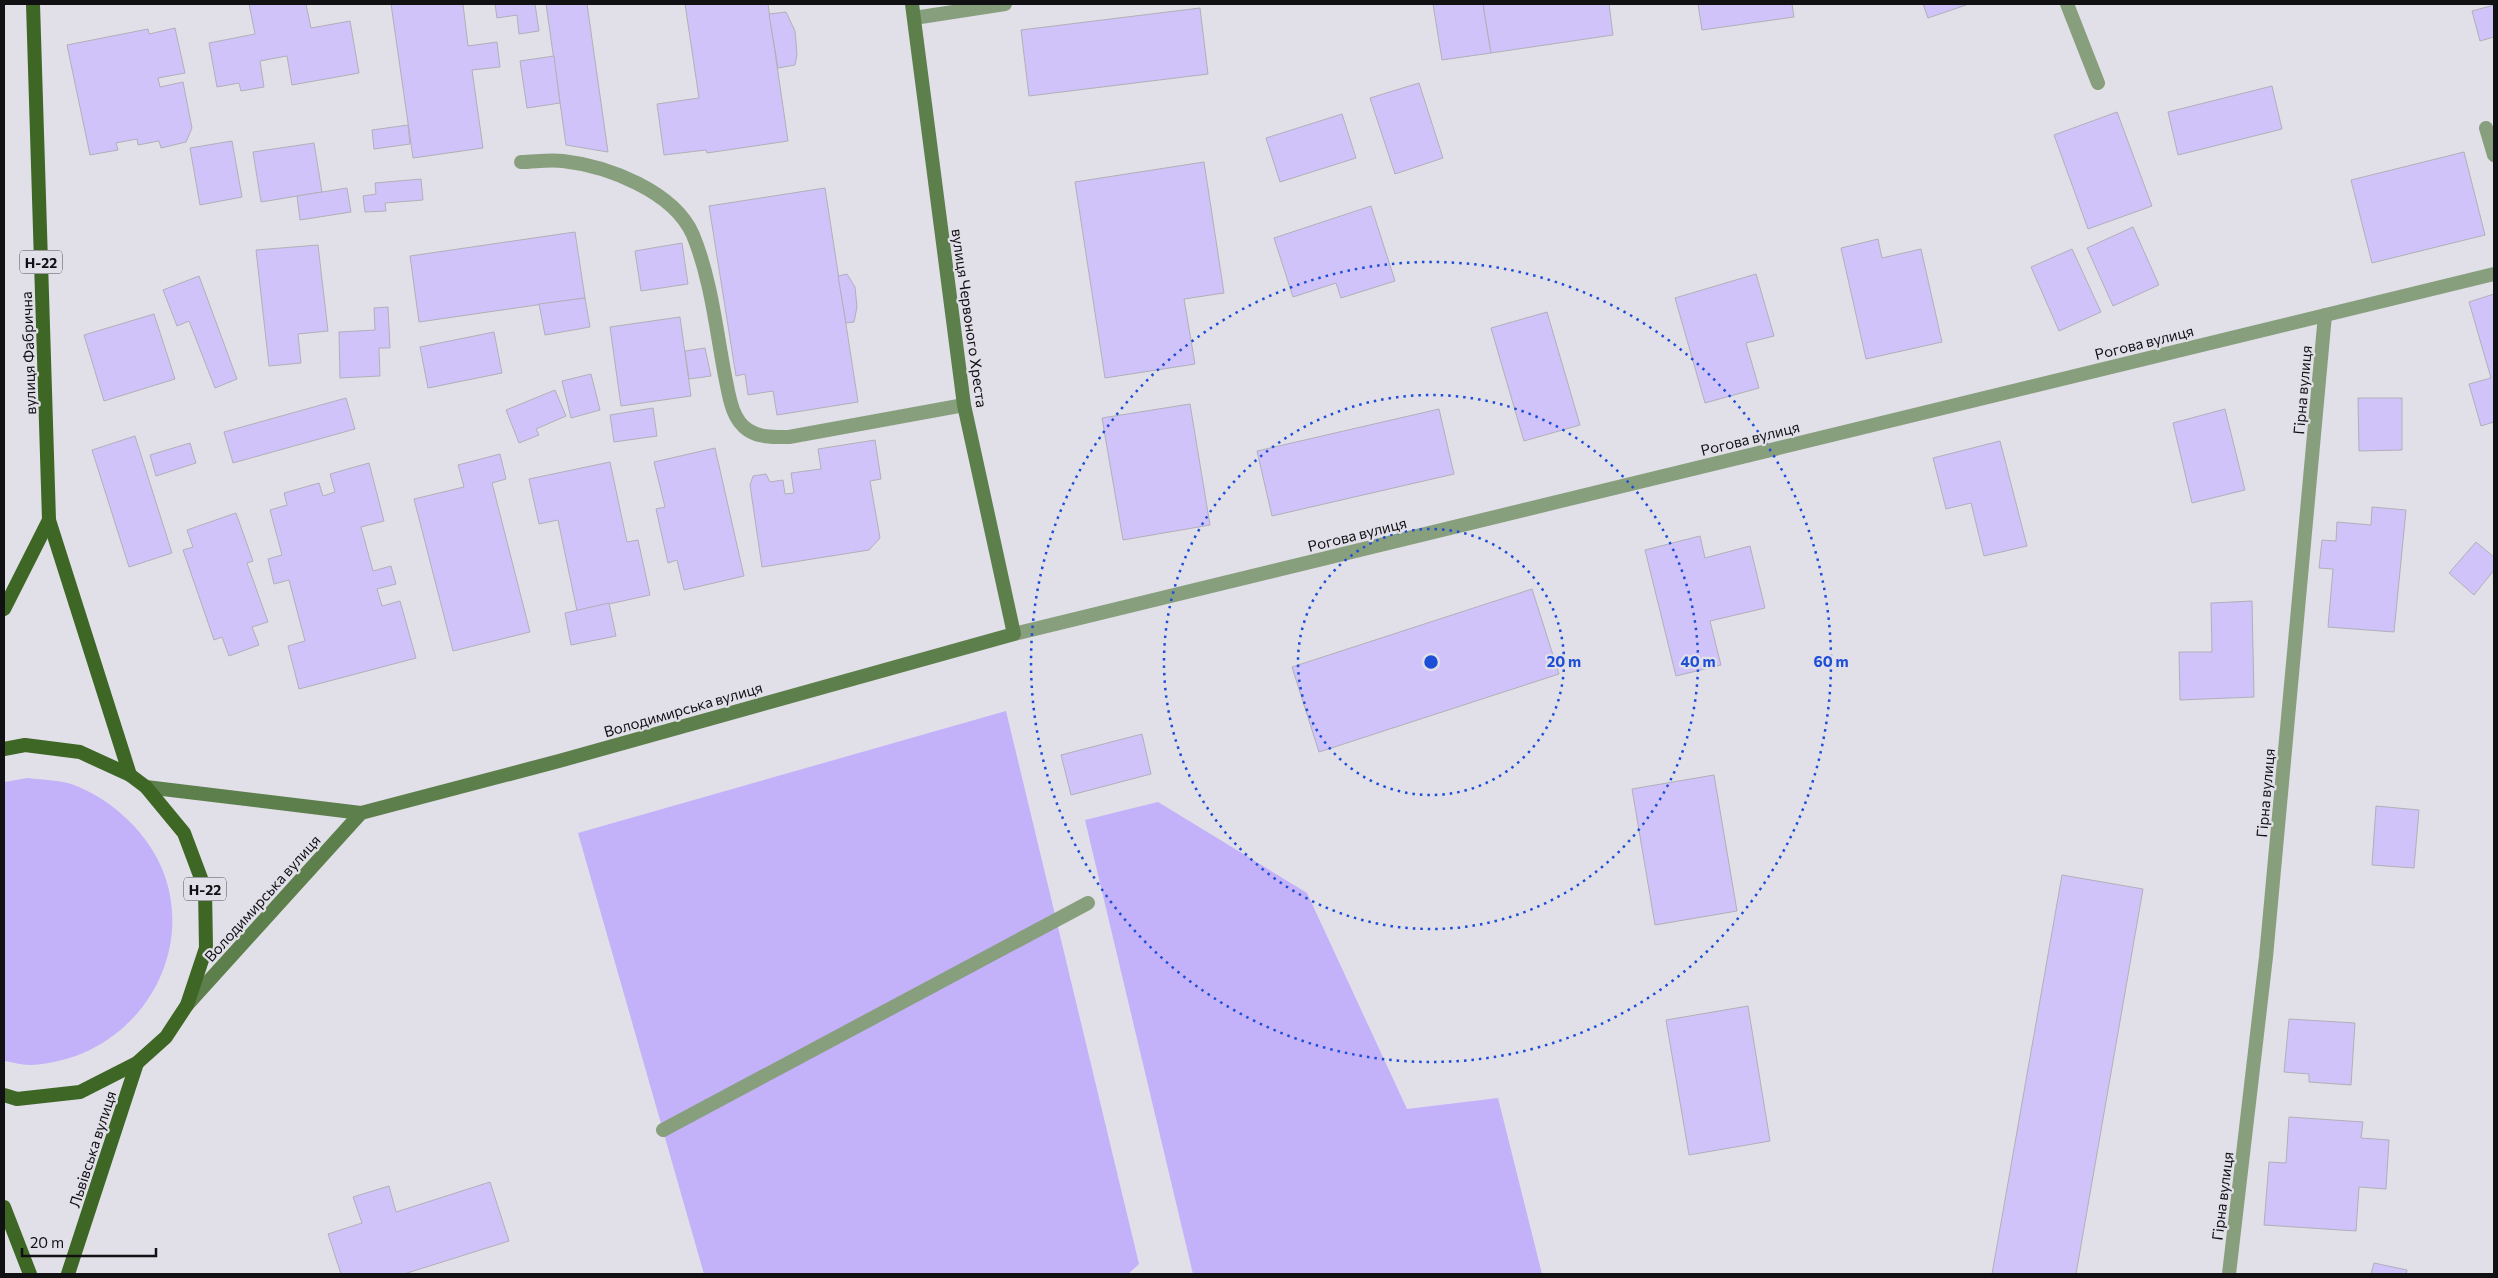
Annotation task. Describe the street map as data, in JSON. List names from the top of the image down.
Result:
{
  "streets": {
    "main road": [
      "Н-22",
      "вулиця Червоного Хреста",
      "вулиця Фабрична",
      "Володимирська вулиця",
      "Львівська вулиця"
    ],
    "street": ["Рогова вулиця", "Гірна вулиця"]
  },
  "crossings": [
    ["Н-22", "вулиця Фабрична"],
    ["Н-22", "Володимирська вулиця"],
    ["Н-22", "Львівська вулиця"],
    ["вулиця Червоного Хреста", "Рогова вулиця"],
    ["вулиця Червоного Хреста", "Володимирська вулиця"],
    ["Рогова вулиця", "Гірна вулиця"],
    ["Рогова вулиця", "Володимирська вулиця"]
  ],
  "scale_bar": "20 m",
  "rings": ["20 m", "40 m", "60 m"]
}
